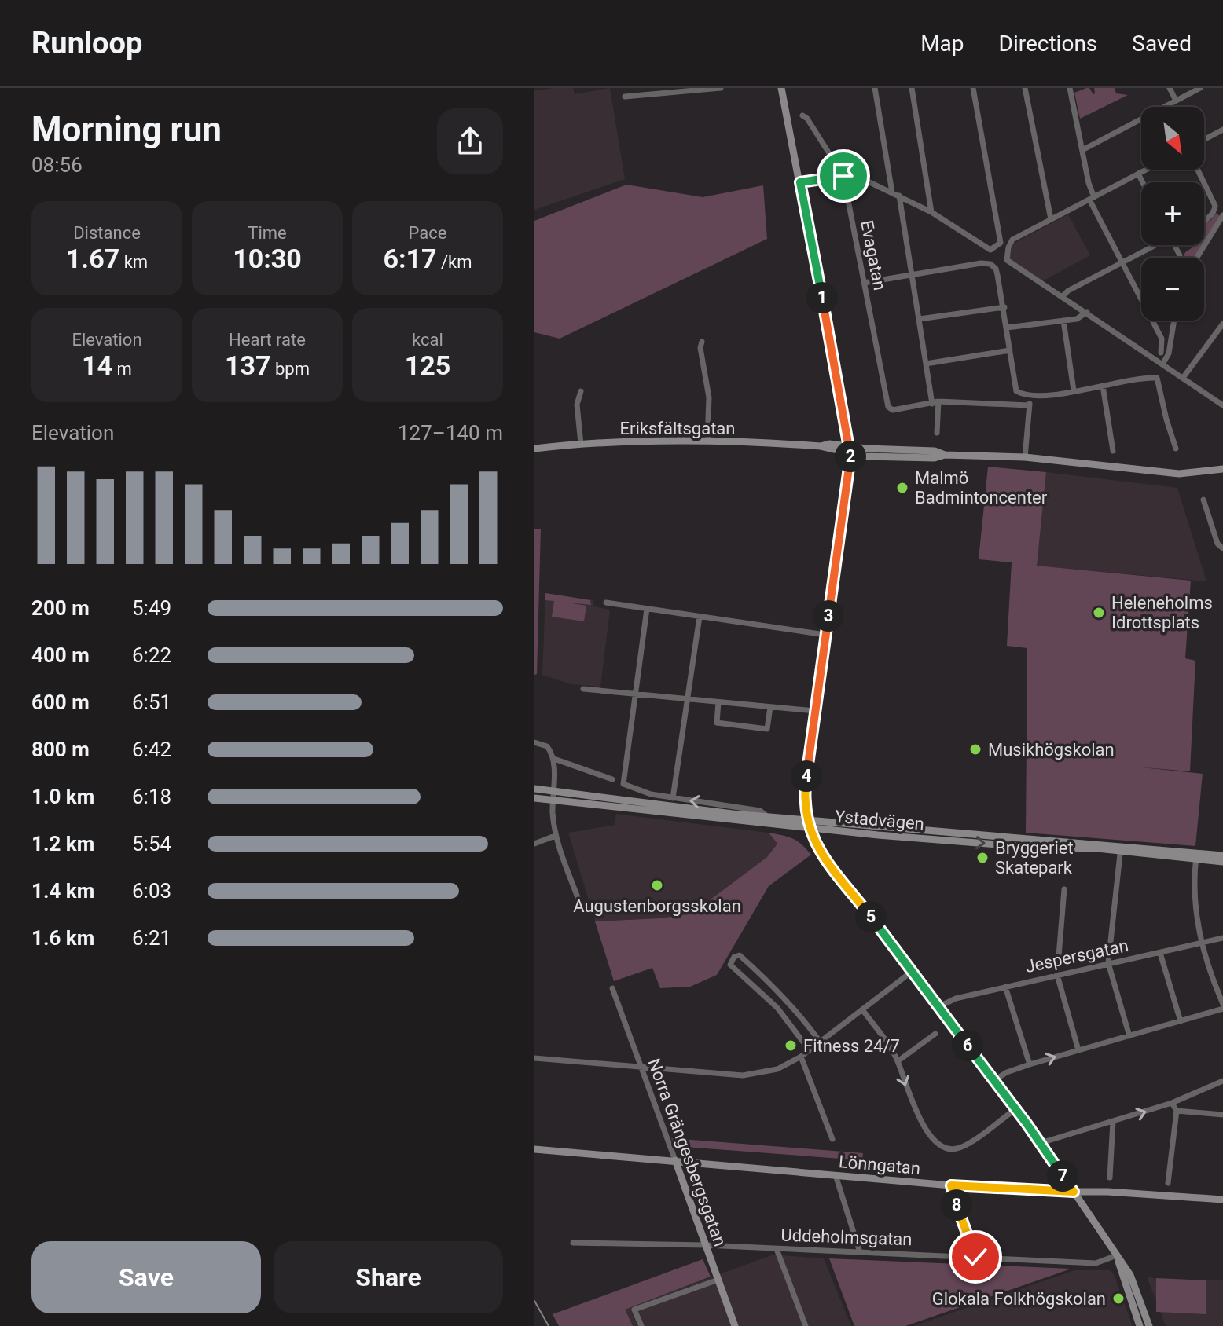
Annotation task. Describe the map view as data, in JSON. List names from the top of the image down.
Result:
{
  "streets": {
    "street": [
      "Evagatan",
      "Eriksfältsgatan",
      "Ystadvägen",
      "Jespersgatan",
      "Norra Grängesbergsgatan",
      "Lönngatan",
      "Uddeholmsgatan"
    ]
  },
  "crossings": [
    ["Norra Grängesbergsgatan", "Lönngatan"],
    ["Norra Grängesbergsgatan", "Uddeholmsgatan"]
  ],
  "places": [
    "Malmö Badmintoncenter",
    "Heleneholms Idrottsplats",
    "Musikhögskolan",
    "Bryggeriet Skatepark",
    "Augustenborgsskolan",
    "Fitness 24/7",
    "Glokala Folkhögskolan"
  ],
  "north": "bottom right",
  "page": {
    "header": "Runloop",
    "nav": ["Map", "Directions", "Saved"],
    "heading": ["Morning run", "08:56"],
    "map_buttons": ["+", "−"],
    "stats": [
      ["Distance", "1.67 km"],
      ["Time", "10:30"],
      ["Pace", "6:17 /km"],
      ["Elevation", "14 m"],
      ["Heart rate", "137 bpm"],
      ["kcal", "125"]
    ],
    "pins": [
      "1",
      "2",
      "3",
      "4",
      "5",
      "6",
      "7",
      "8"
    ],
    "chart": ["Elevation", "127–140 m"],
    "list": [
      {
        "name": "200 m",
        "note": "5:49"
      },
      {
        "name": "400 m",
        "note": "6:22"
      },
      {
        "name": "600 m",
        "note": "6:51"
      },
      {
        "name": "800 m",
        "note": "6:42"
      },
      {
        "name": "1.0 km",
        "note": "6:18"
      },
      {
        "name": "1.2 km",
        "note": "5:54"
      },
      {
        "name": "1.4 km",
        "note": "6:03"
      },
      {
        "name": "1.6 km",
        "note": "6:21"
      }
    ],
    "buttons": ["Save", "Share"]
  }
}
